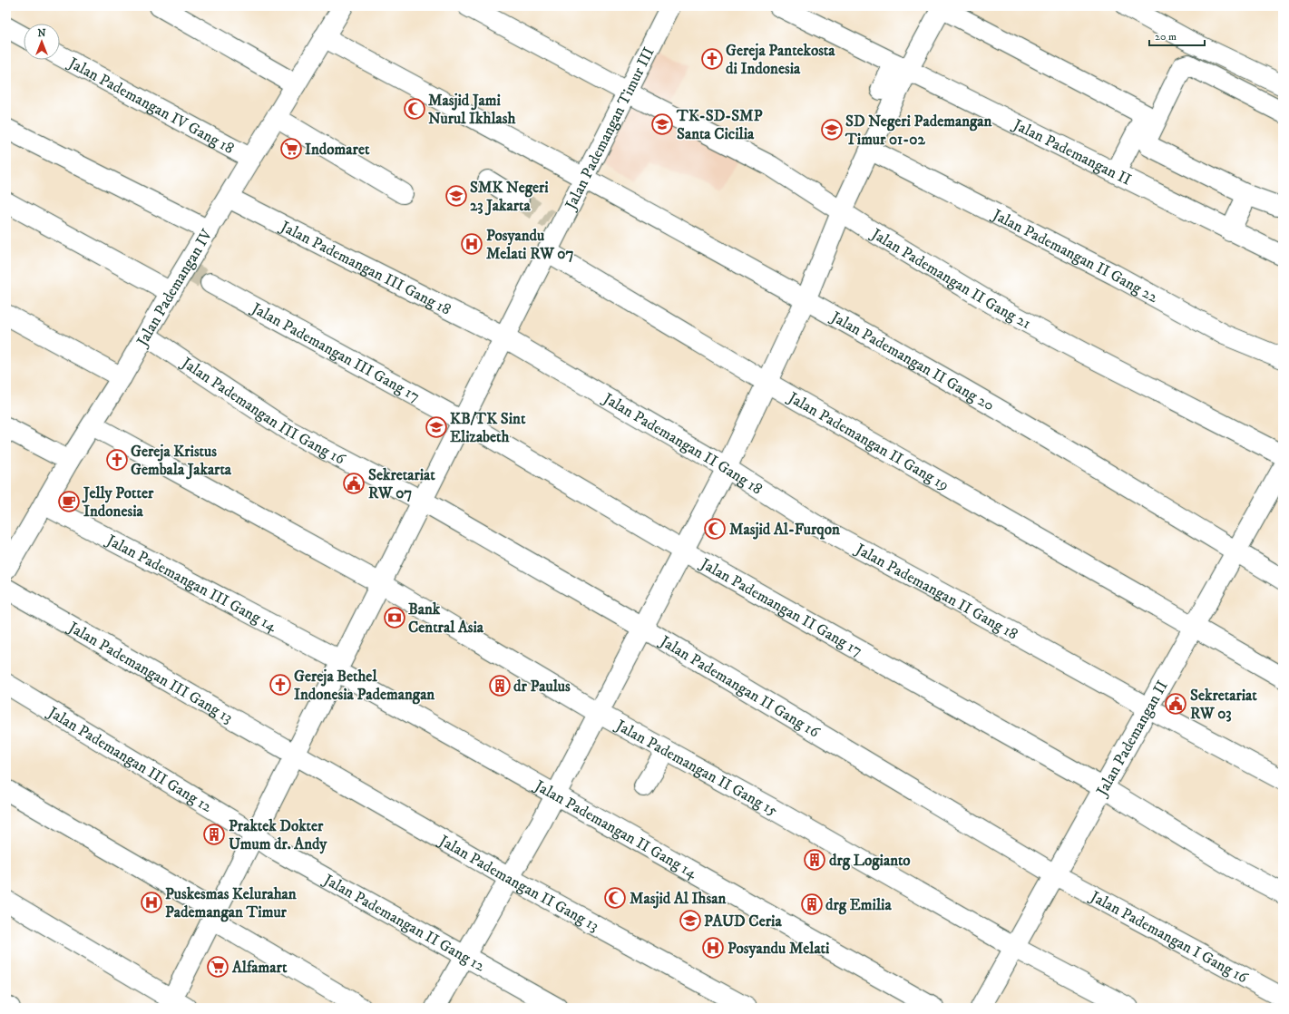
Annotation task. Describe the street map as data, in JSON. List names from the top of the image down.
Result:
{
  "streets": {
    "street": [
      "Jalan Pademangan IV Gang 18",
      "Jalan Pademangan Timur III",
      "Jalan Pademangan II",
      "Jalan Pademangan II Gang 22",
      "Jalan Pademangan III Gang 18",
      "Jalan Pademangan II Gang 21",
      "Jalan Pademangan IV",
      "Jalan Pademangan III Gang 17",
      "Jalan Pademangan II Gang 20",
      "Jalan Pademangan III Gang 16",
      "Jalan Pademangan II Gang 19",
      "Jalan Pademangan II Gang 18",
      "Jalan Pademangan III Gang 14",
      "Jalan Pademangan II Gang 17",
      "Jalan Pademangan III Gang 13",
      "Jalan Pademangan II Gang 16",
      "Jalan Pademangan III Gang 12",
      "Jalan Pademangan II Gang 15",
      "Jalan Pademangan II Gang 14",
      "Jalan Pademangan II Gang 13",
      "Jalan Pademangan II Gang 12",
      "Jalan Pademangan I Gang 16"
    ]
  },
  "crossings": [
    ["Jalan Pademangan IV Gang 18", "Jalan Pademangan IV"],
    ["Jalan Pademangan Timur III", "Jalan Pademangan III Gang 18"],
    ["Jalan Pademangan Timur III", "Jalan Pademangan II Gang 21"],
    ["Jalan Pademangan Timur III", "Jalan Pademangan III Gang 17"],
    ["Jalan Pademangan Timur III", "Jalan Pademangan II Gang 20"],
    ["Jalan Pademangan Timur III", "Jalan Pademangan III Gang 16"],
    ["Jalan Pademangan Timur III", "Jalan Pademangan II Gang 19"],
    ["Jalan Pademangan Timur III", "Jalan Pademangan II Gang 18"],
    ["Jalan Pademangan Timur III", "Jalan Pademangan III Gang 14"],
    ["Jalan Pademangan Timur III", "Jalan Pademangan II Gang 17"],
    ["Jalan Pademangan Timur III", "Jalan Pademangan III Gang 13"],
    ["Jalan Pademangan Timur III", "Jalan Pademangan II Gang 16"],
    ["Jalan Pademangan Timur III", "Jalan Pademangan III Gang 12"],
    ["Jalan Pademangan Timur III", "Jalan Pademangan II Gang 15"],
    ["Jalan Pademangan Timur III", "Jalan Pademangan II Gang 14"],
    ["Jalan Pademangan Timur III", "Jalan Pademangan II Gang 13"],
    ["Jalan Pademangan Timur III", "Jalan Pademangan II Gang 12"],
    ["Jalan Pademangan II", "Jalan Pademangan II Gang 20"],
    ["Jalan Pademangan II", "Jalan Pademangan II Gang 19"],
    ["Jalan Pademangan II", "Jalan Pademangan II Gang 18"],
    ["Jalan Pademangan II", "Jalan Pademangan II Gang 17"],
    ["Jalan Pademangan II", "Jalan Pademangan II Gang 16"],
    ["Jalan Pademangan II", "Jalan Pademangan II Gang 15"],
    ["Jalan Pademangan II", "Jalan Pademangan I Gang 16"],
    ["Jalan Pademangan III Gang 18", "Jalan Pademangan IV"],
    ["Jalan Pademangan III Gang 18", "Jalan Pademangan II Gang 18"],
    ["Jalan Pademangan IV", "Jalan Pademangan II Gang 20"],
    ["Jalan Pademangan IV", "Jalan Pademangan III Gang 16"],
    ["Jalan Pademangan IV", "Jalan Pademangan III Gang 14"],
    ["Jalan Pademangan IV", "Jalan Pademangan II Gang 15"],
    ["Jalan Pademangan III Gang 17", "Jalan Pademangan II Gang 17"],
    ["Jalan Pademangan III Gang 16", "Jalan Pademangan II Gang 16"],
    ["Jalan Pademangan III Gang 14", "Jalan Pademangan II Gang 14"],
    ["Jalan Pademangan III Gang 13", "Jalan Pademangan II Gang 13"],
    ["Jalan Pademangan II Gang 16", "Jalan Pademangan I Gang 16"],
    ["Jalan Pademangan III Gang 12", "Jalan Pademangan II Gang 12"]
  ],
  "places": {
    "church": ["Gereja Pantekosta di Indonesia", "Gereja Kristus Gembala Jakarta", "Gereja Bethel Indonesia Pademangan"],
    "mosque": ["Masjid Jami Nurul Ikhlash", "Masjid Al-Furqon", "Masjid Al Ihsan"],
    "school or university": [
      "TK-SD-SMP Santa Cicilia",
      "SD Negeri Pademangan Timur 01-02",
      "SMK Negeri 23 Jakarta",
      "KB/TK Sint Elizabeth",
      "PAUD Ceria"
    ],
    "supermarket": ["Indomaret", "Alfamart"],
    "hospital": ["Posyandu Melati RW 07", "Puskesmas Kelurahan Pademangan Timur", "Posyandu Melati"],
    "public building": ["Sekretariat RW 07", "Sekretariat RW 03"],
    "cafe": ["Jelly Potter Indonesia"],
    "bank": ["Bank Central Asia"],
    "building": [
      "dr Paulus",
      "Praktek Dokter Umum dr. Andy",
      "drg Logianto",
      "drg Emilia"
    ]
  },
  "scale_bar": "20 m",
  "north": "top"
}
